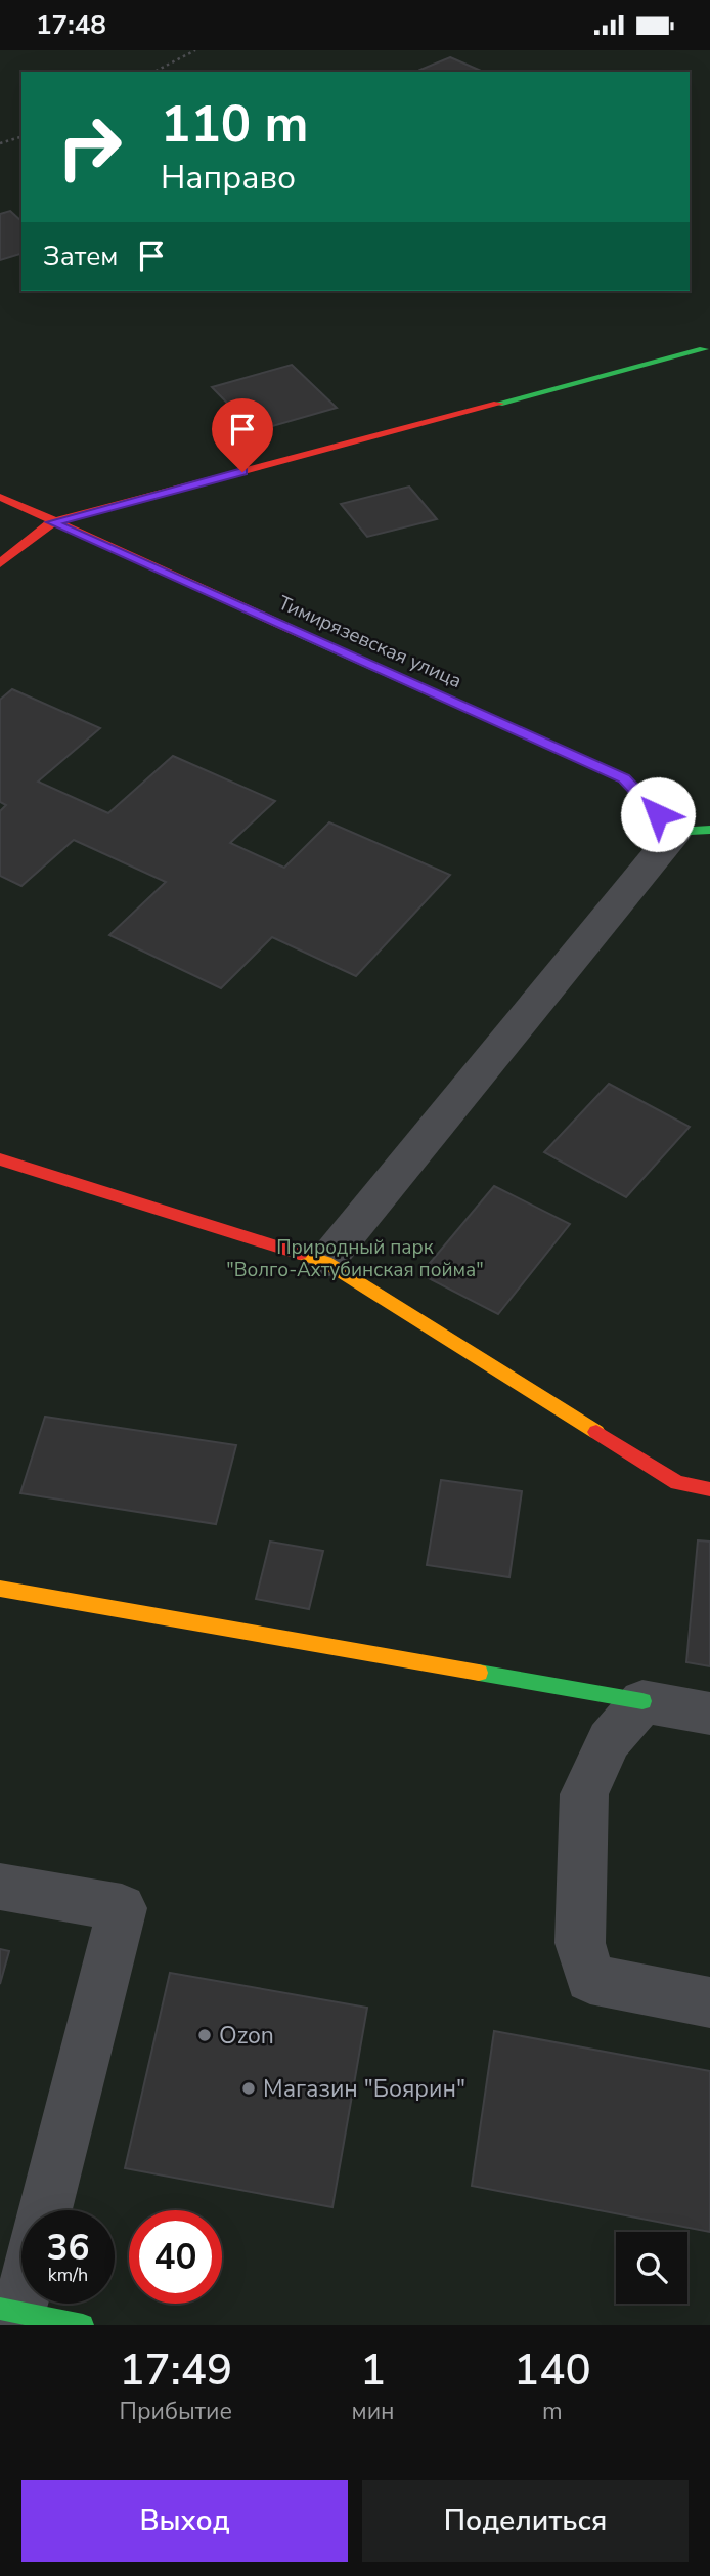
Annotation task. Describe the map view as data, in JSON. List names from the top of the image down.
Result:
{
  "streets": {
    "street": ["Тимирязевская улица"]
  },
  "parks": ["Природный парк \"Волго-Ахтубинская пойма\""],
  "places": ["Ozon", "Магазин \"Боярин\""],
  "page": {
    "status": "17:48",
    "turn": ["110 m", "Направо"],
    "then": "Затем",
    "speed": "36 km/h",
    "limit": "40",
    "eta": [
      "17:49",
      "Прибытие",
      "1",
      "мин",
      "140",
      "m"
    ],
    "buttons": ["Выход", "Поделиться"]
  }
}
